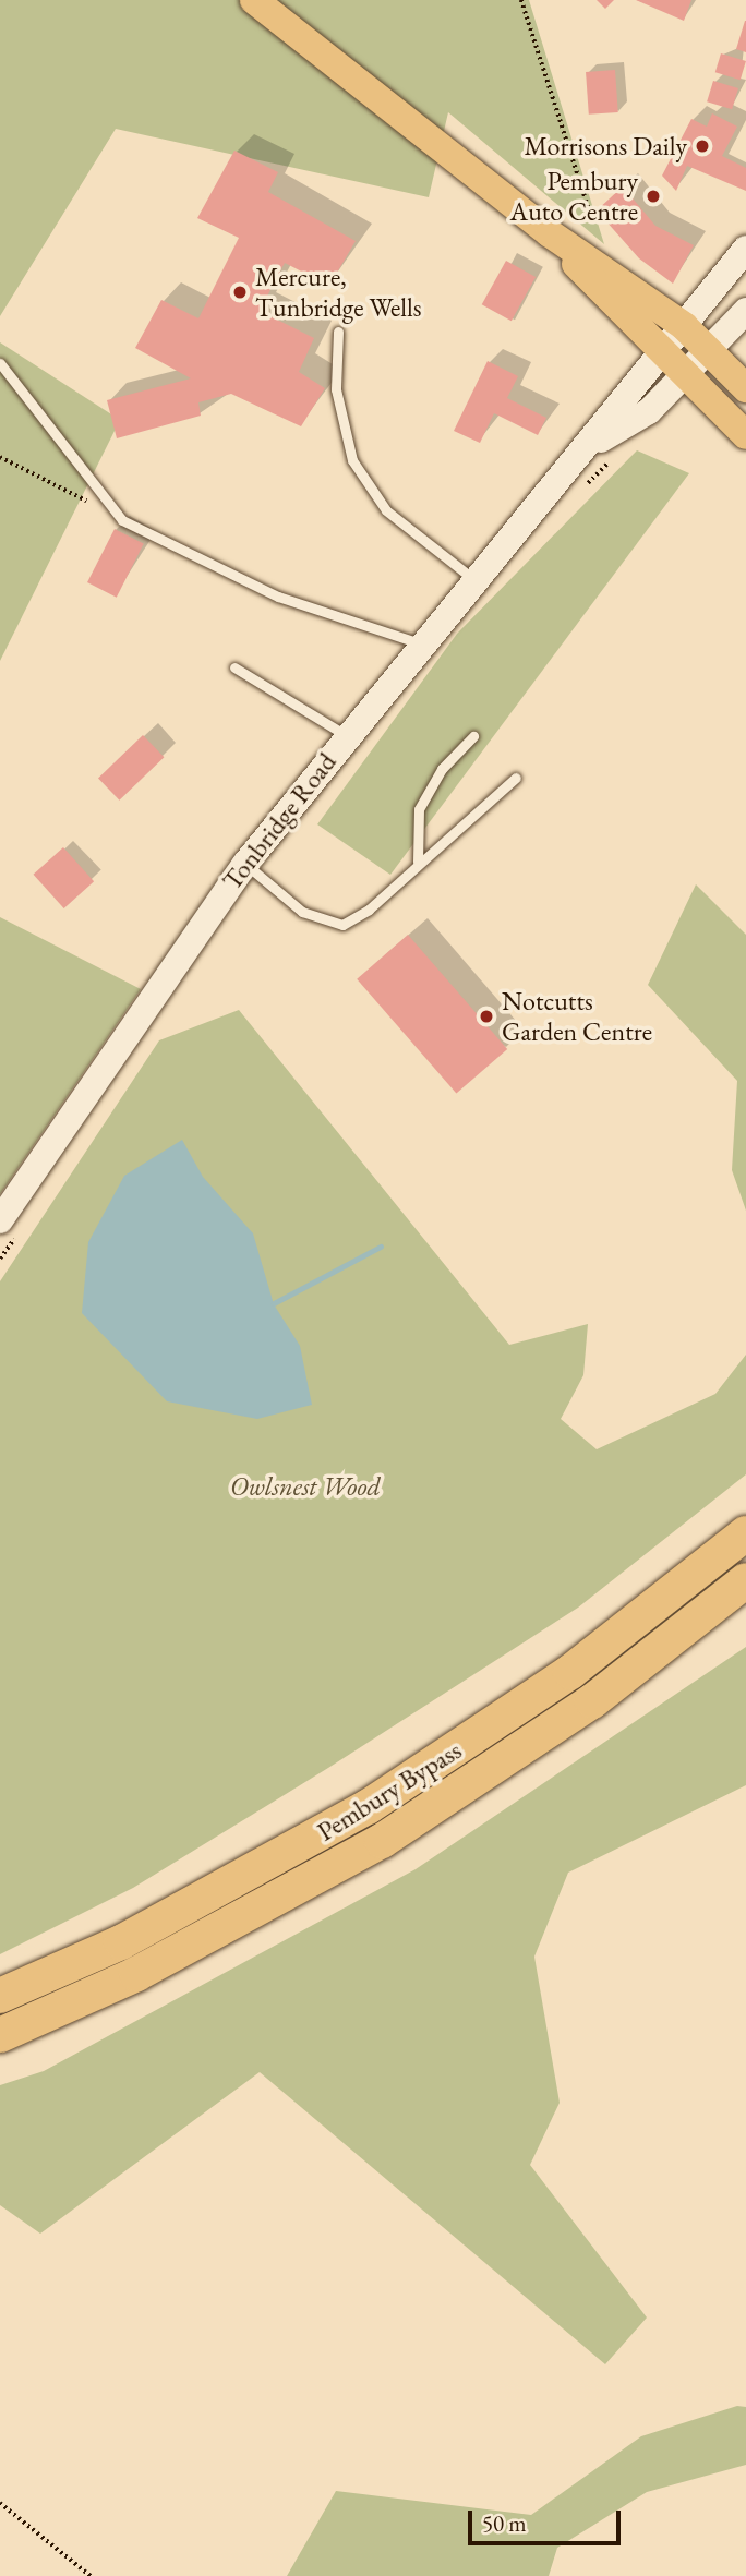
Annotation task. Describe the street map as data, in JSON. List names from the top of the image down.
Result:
{
  "streets": {
    "highway": ["Pembury Bypass"],
    "street": ["Tonbridge Road"]
  },
  "parks": ["Owlsnest Wood"],
  "places": [
    "Morrisons Daily",
    "Pembury Auto Centre",
    "Mercure, Tunbridge Wells",
    "Notcutts Garden Centre"
  ],
  "scale_bar": "50 m"
}
